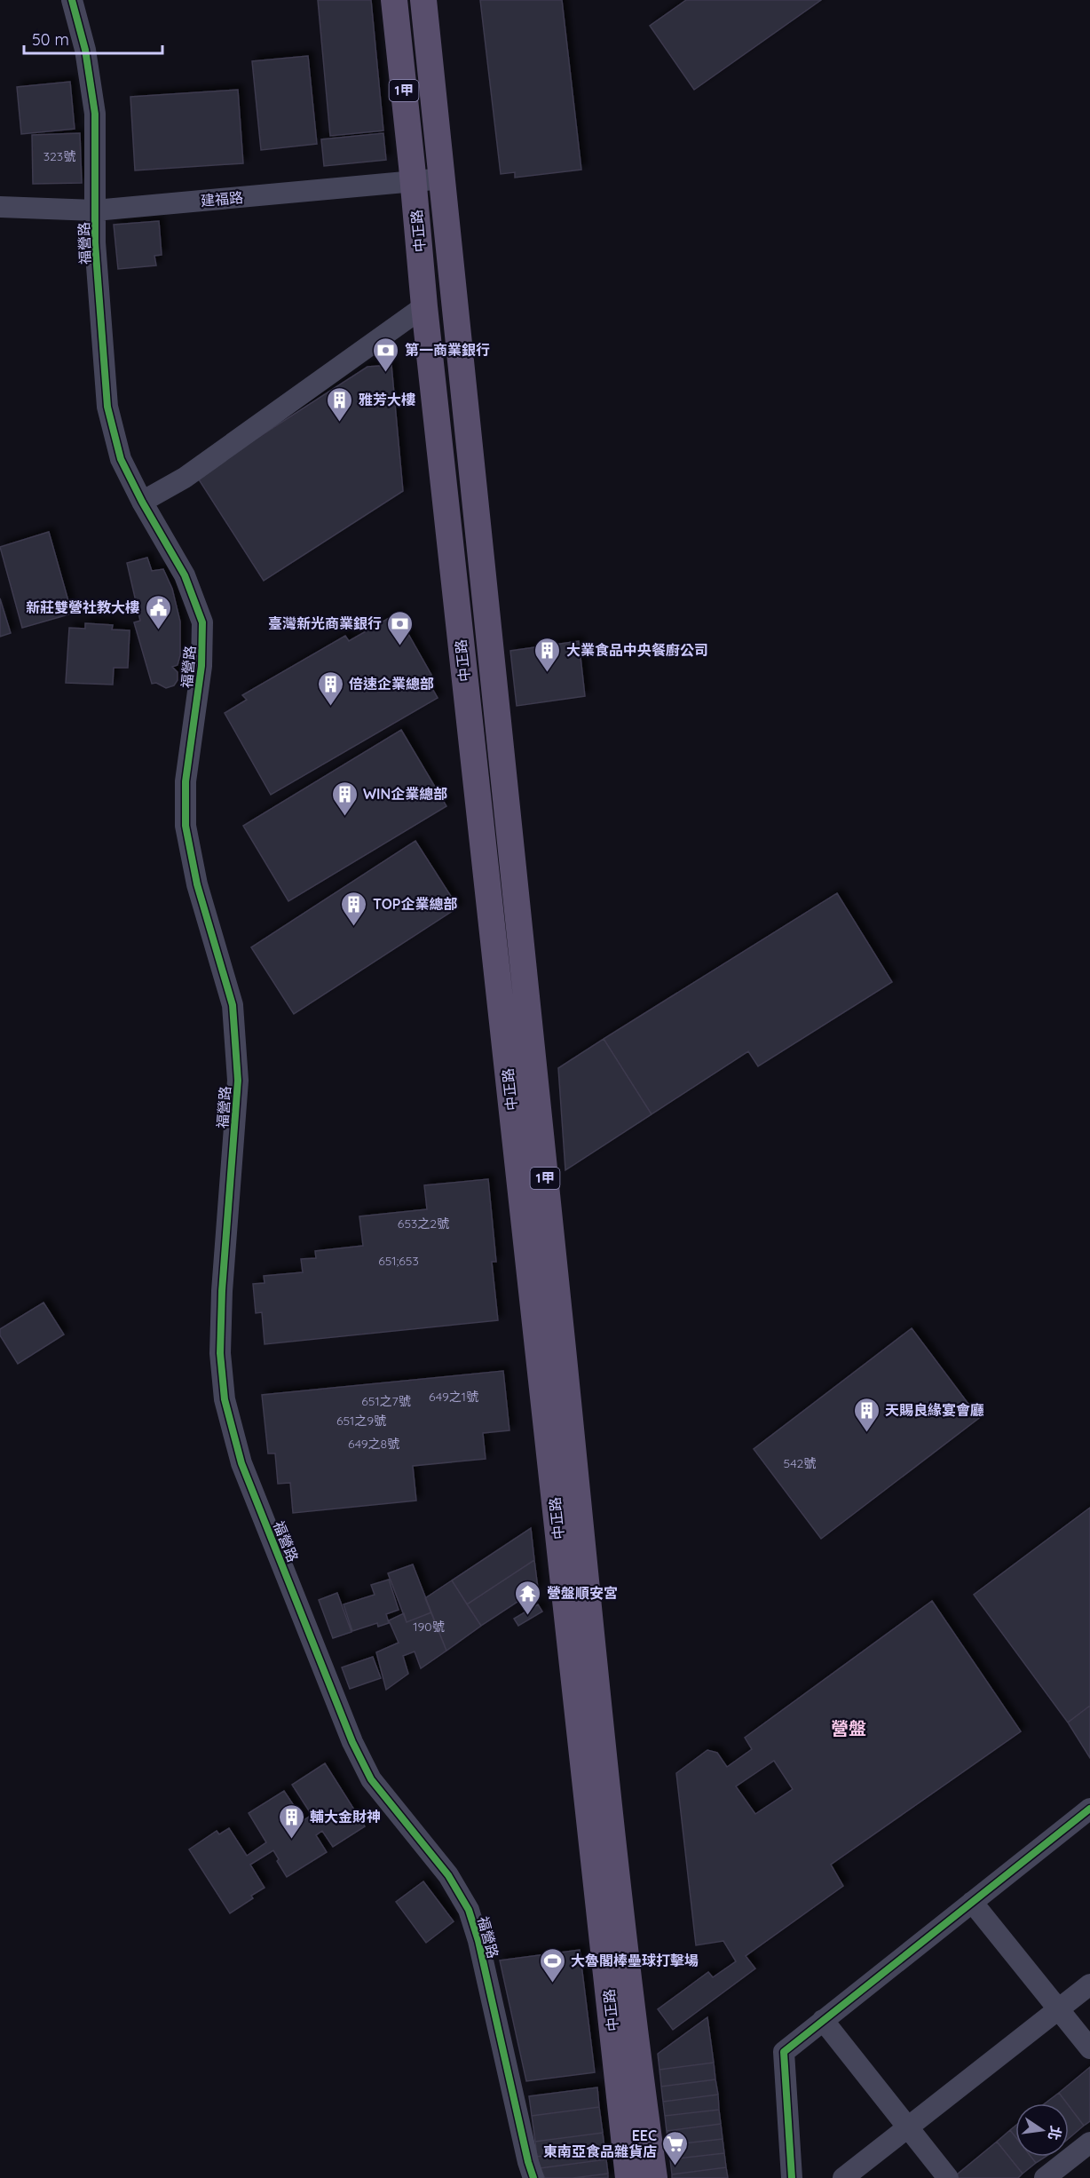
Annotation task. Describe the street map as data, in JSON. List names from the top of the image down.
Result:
{
  "streets": {
    "main road": ["1甲", "中正路"],
    "street": ["建福路", "福營路"]
  },
  "crossings": [
    ["建福路", "中正路"],
    ["建福路", "福營路"]
  ],
  "districts": ["營盤"],
  "places": {
    "bank": ["第一商業銀行", "臺灣新光商業銀行"],
    "building": [
      "雅芳大樓",
      "大業食品中央餐廚公司",
      "倍速企業總部",
      "WIN企業總部",
      "TOP企業總部",
      "天賜良緣宴會廳",
      "輔大金財神"
    ],
    "public building": ["新莊雙營社教大樓"],
    "temple": ["營盤順安宮"],
    "sports": ["大魯閣棒壘球打擊場"],
    "supermarket": ["EEC 東南亞食品雜貨店"]
  },
  "house_numbers": [
    "323號",
    "653之2號",
    "651;653",
    "649之1號",
    "651之7號",
    "651之9號",
    "649之8號",
    "542號",
    "190號"
  ],
  "scale_bar": "50 m",
  "north": "right"
}
